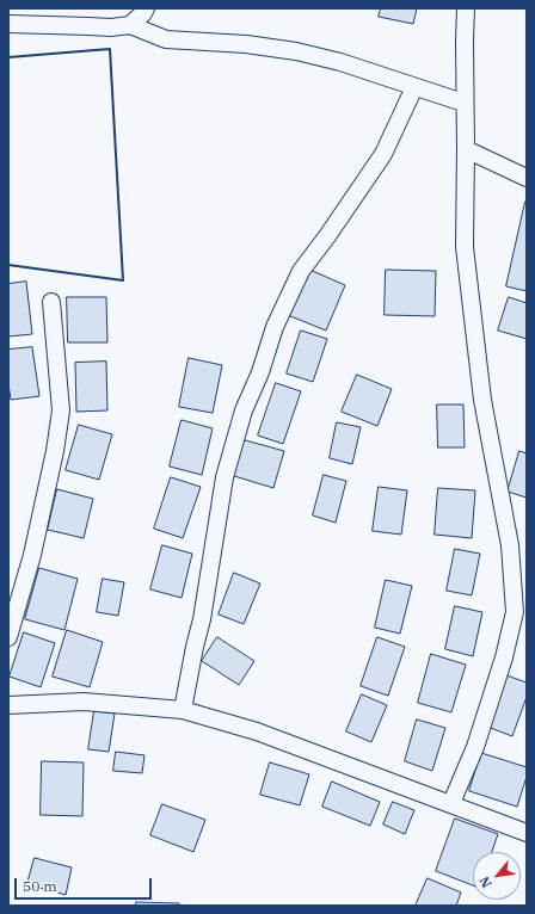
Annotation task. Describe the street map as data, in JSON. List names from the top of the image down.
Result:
{
  "scale_bar": "50 m",
  "north": "bottom left"
}
